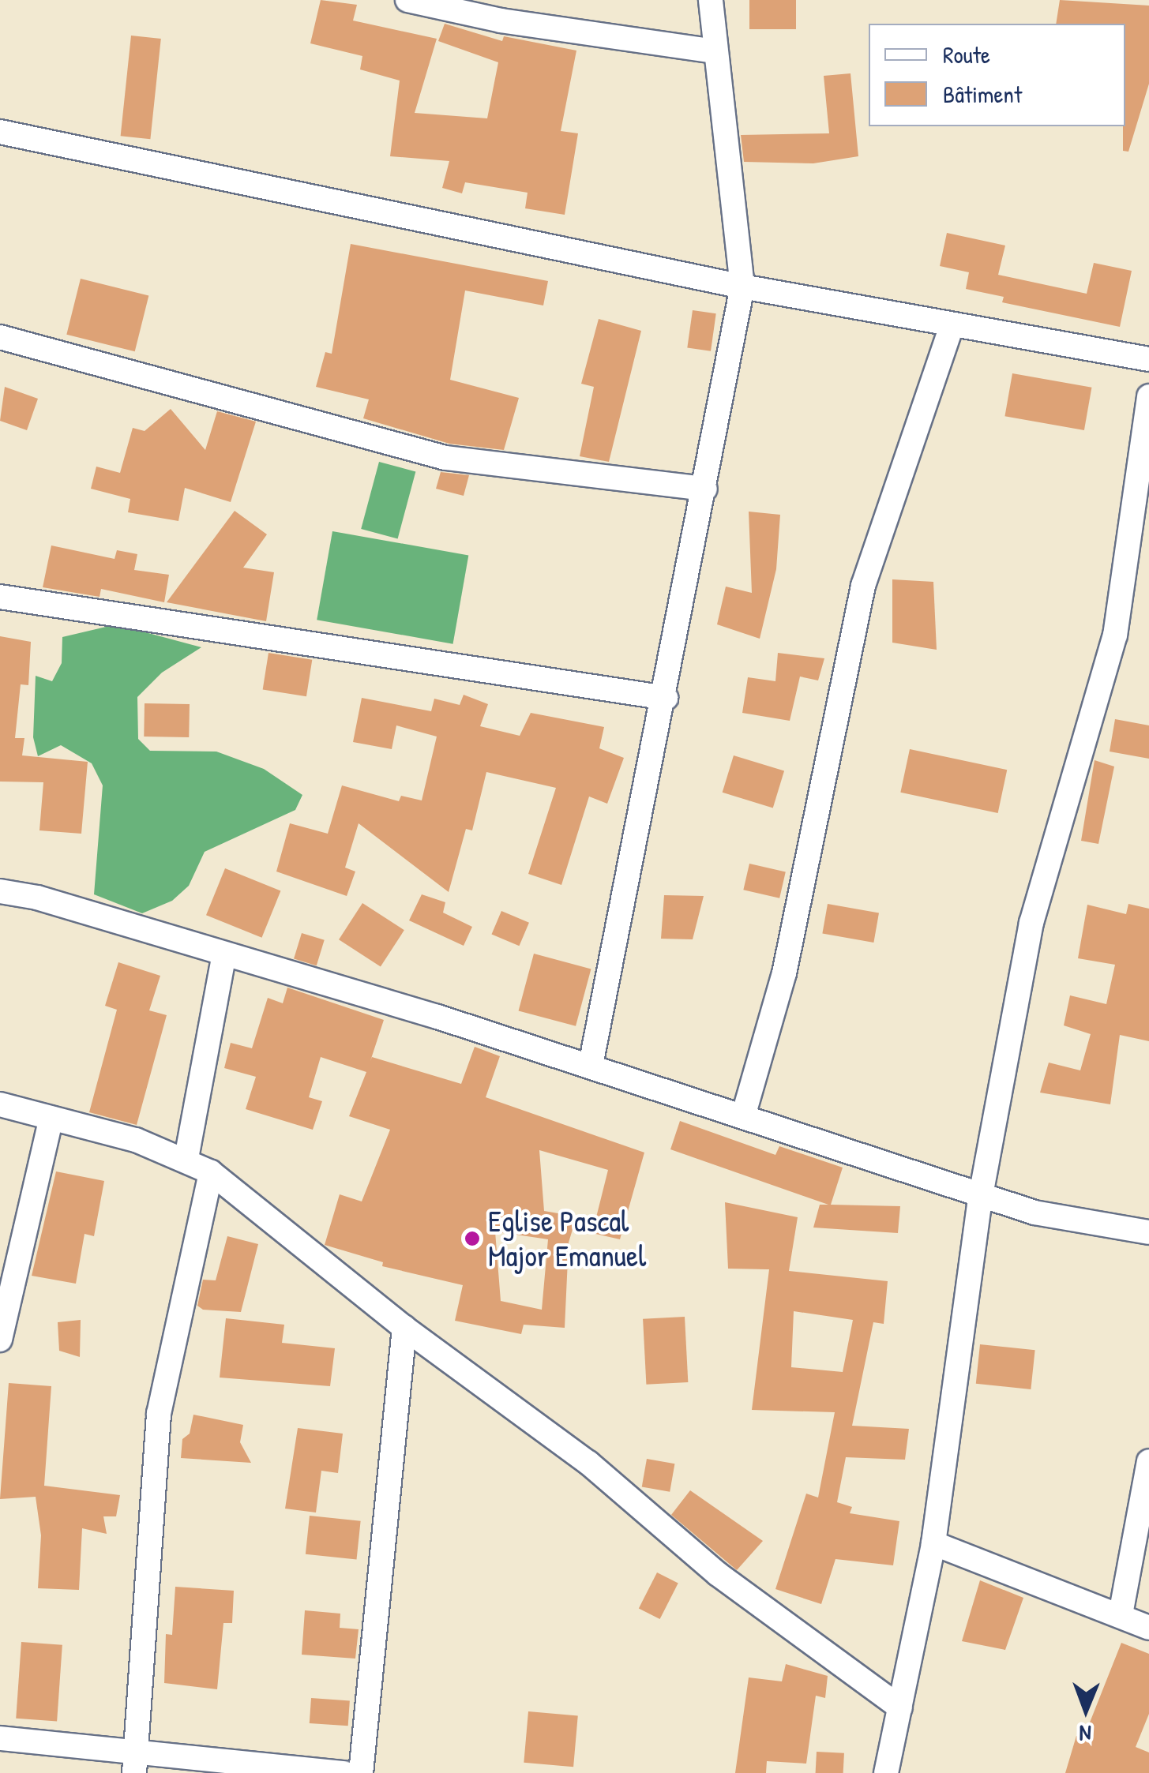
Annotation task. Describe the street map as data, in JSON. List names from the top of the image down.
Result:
{
  "places": ["Eglise Pascal Major Emanuel"],
  "legend": ["Route", "Bâtiment"],
  "north": "bottom"
}
